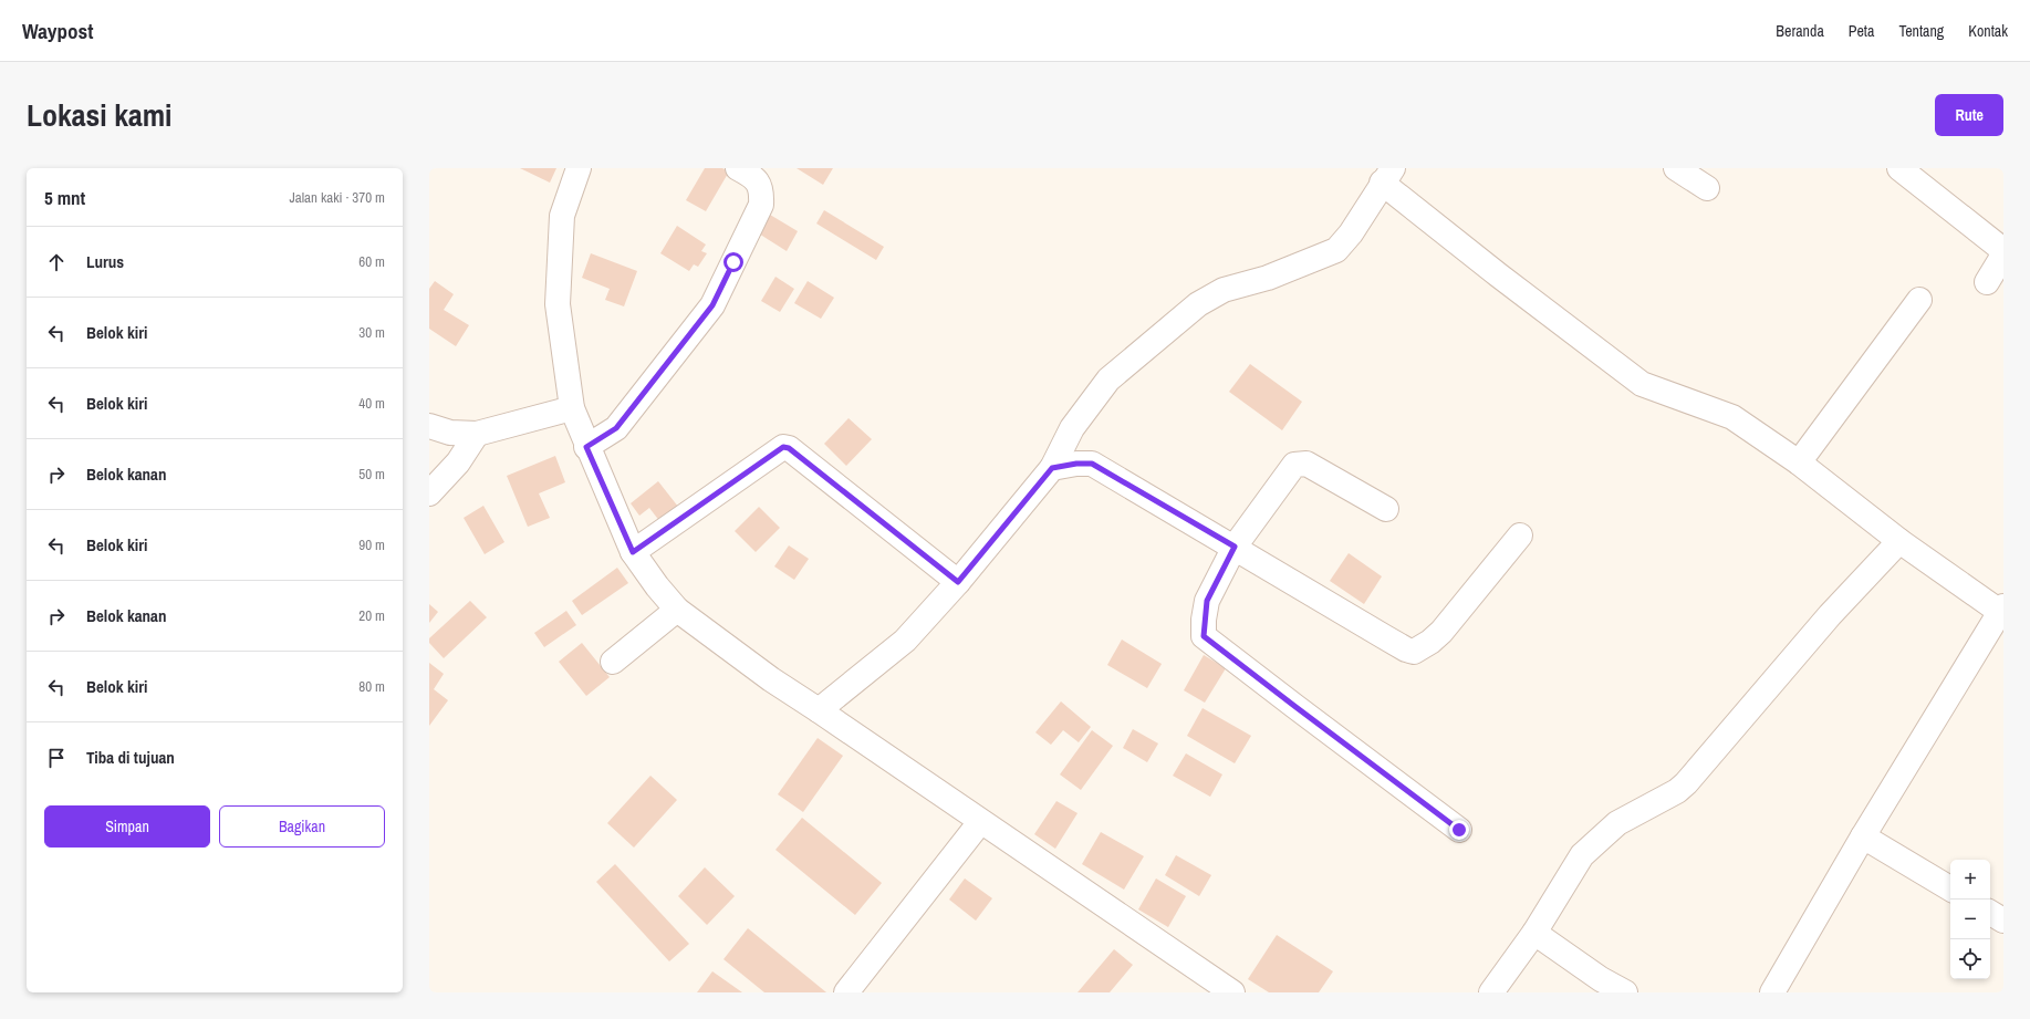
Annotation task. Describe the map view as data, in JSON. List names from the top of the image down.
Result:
{
  "page": {
    "header": "Waypost",
    "nav": [
      "Beranda",
      "Peta",
      "Tentang",
      "Kontak"
    ],
    "title": "Lokasi kami",
    "buttons": [
      "Rute",
      ["Simpan", "Bagikan"]
    ],
    "heading": ["5 mnt", "Jalan kaki · 370 m"],
    "list": [
      ["Lurus", "60 m"],
      ["Belok kiri", "30 m"],
      ["Belok kiri", "40 m"],
      ["Belok kanan", "50 m"],
      ["Belok kiri", "90 m"],
      ["Belok kanan", "20 m"],
      ["Belok kiri", "80 m"],
      "Tiba di tujuan"
    ],
    "map_buttons": ["+", "−"]
  }
}
